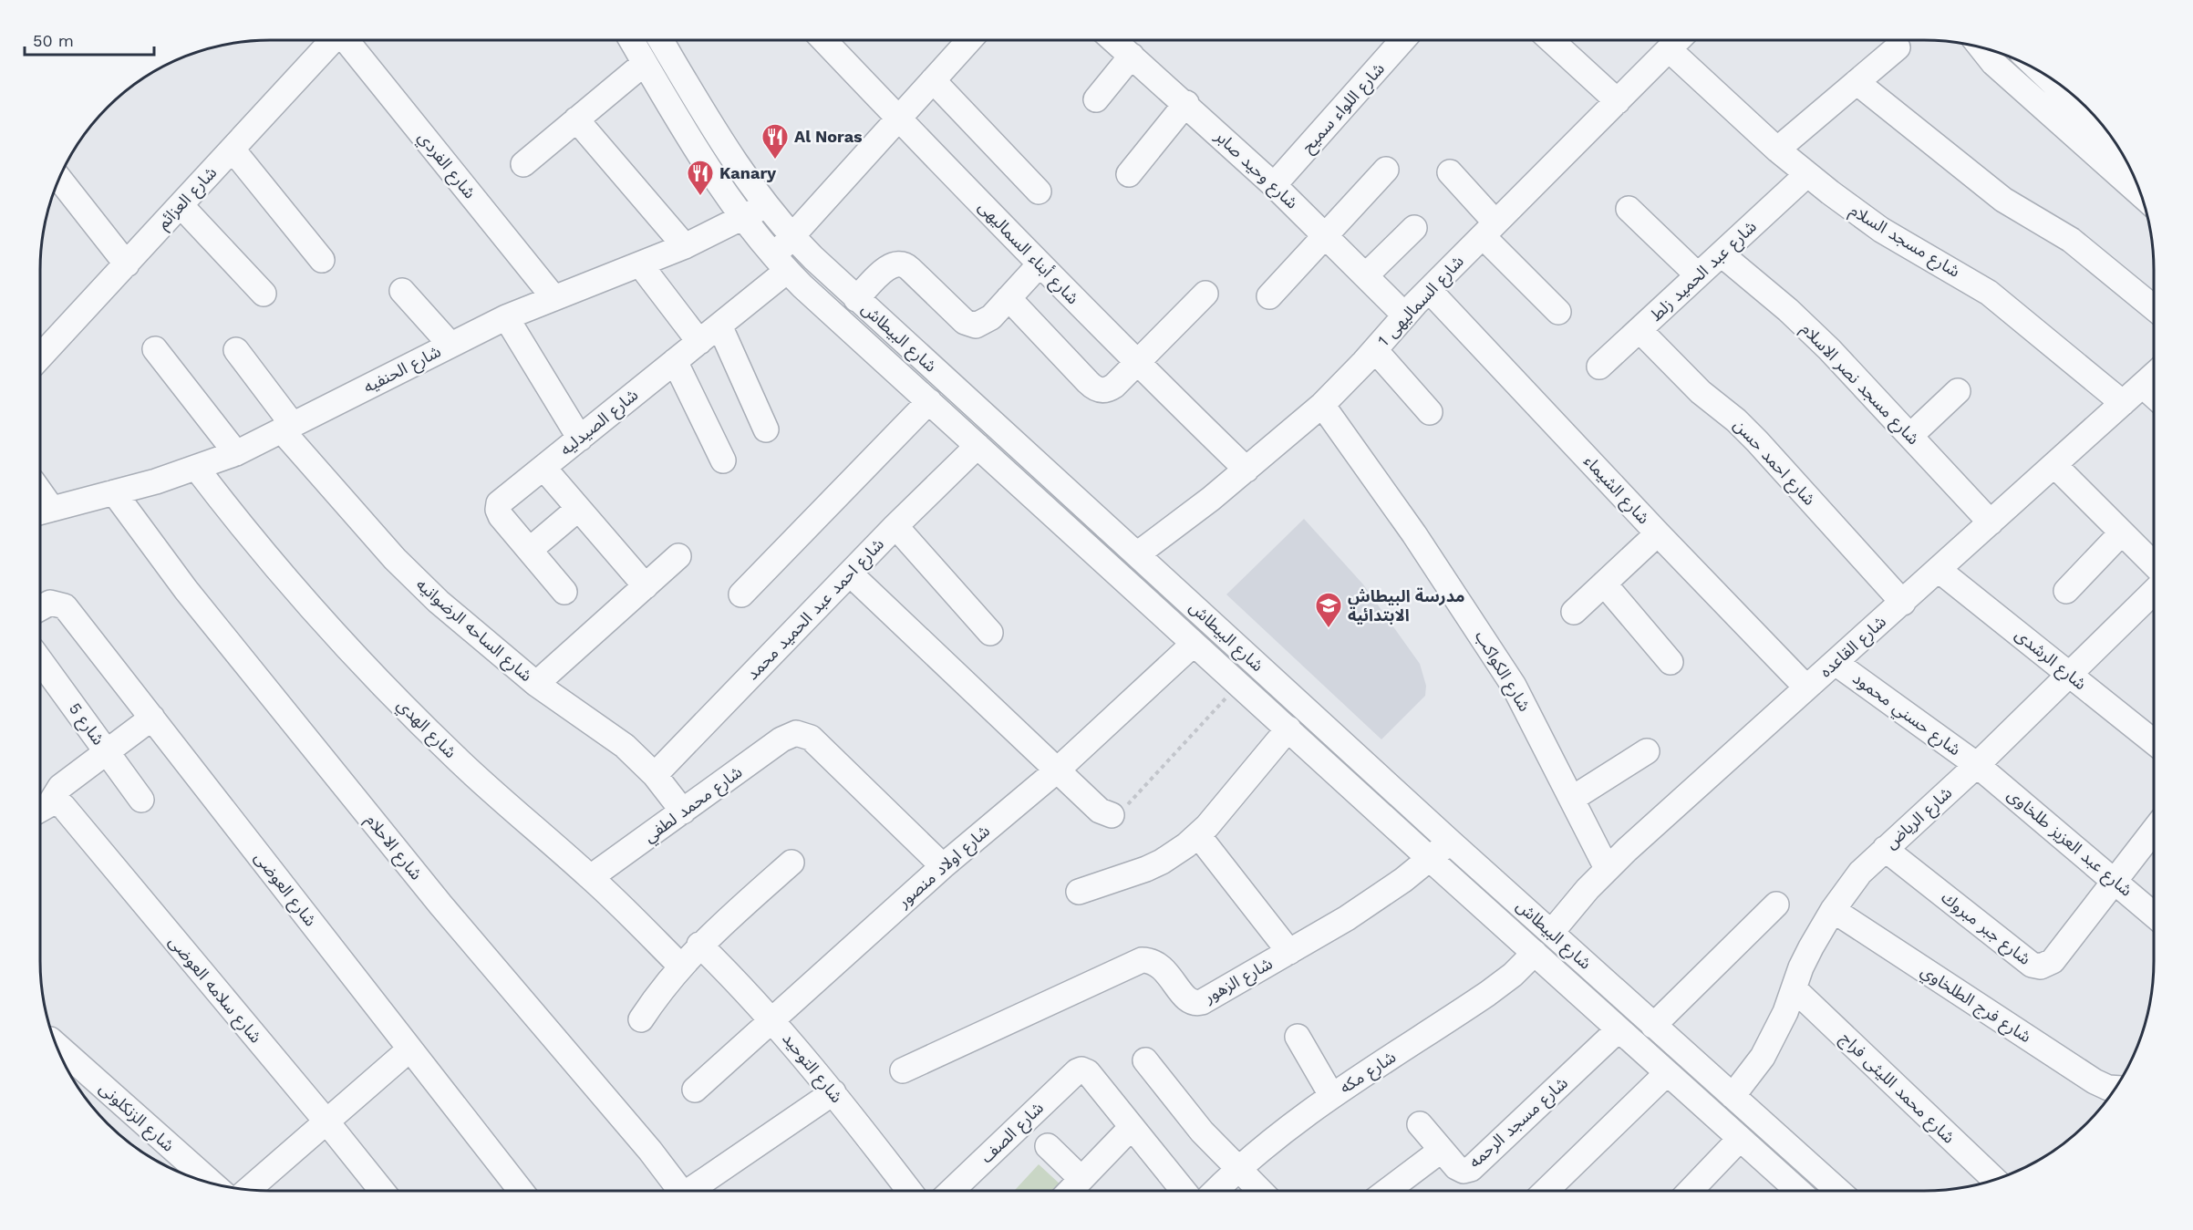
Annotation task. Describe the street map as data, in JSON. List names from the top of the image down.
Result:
{
  "streets": {
    "street": [
      "شارع اللواء سميح",
      "شارع الفردي",
      "شارع وحيد صابر",
      "شارع العزائم",
      "شارع مسجد السلام",
      "شارع أبناء السماليهى",
      "شارع عبد الحميد زلط",
      "شارع السماليهى 1",
      "شارع البيطاش",
      "شارع الحنفيه",
      "شارع مسجد نصر الاسلام",
      "شارع الصيدليه",
      "شارع احمد حسن",
      "شارع الشيماء",
      "شارع احمد عبد الحميد محمد",
      "شارع الساحه الرضوانيه",
      "شارع القاعده",
      "شارع الرشدى",
      "شارع الكواكب",
      "شارع حسني محمود",
      "شارع 5",
      "شارع الهدي",
      "شارع محمد لطفي",
      "شارع الرياض",
      "شارع عبد العزيز طلخاوى",
      "شارع الاحلام",
      "شارع اولاد منصور",
      "شارع العوضى",
      "شارع جبر مبروك",
      "شارع الزهور",
      "شارع سلامه العوضى",
      "شارع فرج الطلخاوي",
      "شارع التوحيد",
      "شارع مكه",
      "شارع محمد الليثى فراج",
      "شارع الزنكلونى",
      "شارع مسجد الرحمه",
      "شارع الصف"
    ]
  },
  "crossings": [
    ["شارع اللواء سميح", "شارع وحيد صابر"],
    ["شارع الفردي", "شارع الحنفيه"],
    ["شارع وحيد صابر", "شارع السماليهى 1"],
    ["شارع مسجد السلام", "شارع عبد الحميد زلط"],
    ["شارع مسجد السلام", "شارع السماليهى 1"],
    ["شارع مسجد السلام", "شارع القاعده"],
    ["شارع أبناء السماليهى", "شارع السماليهى 1"],
    ["شارع أبناء السماليهى", "شارع الصيدليه"],
    ["شارع عبد الحميد زلط", "شارع مسجد نصر الاسلام"],
    ["شارع عبد الحميد زلط", "شارع احمد حسن"],
    ["شارع السماليهى 1", "شارع البيطاش"],
    ["شارع السماليهى 1", "شارع الشيماء"],
    ["شارع السماليهى 1", "شارع الكواكب"],
    ["شارع البيطاش", "شارع الحنفيه"],
    ["شارع البيطاش", "شارع الصيدليه"],
    ["شارع البيطاش", "شارع احمد عبد الحميد محمد"],
    ["شارع البيطاش", "شارع القاعده"],
    ["شارع البيطاش", "شارع الرياض"],
    ["شارع البيطاش", "شارع اولاد منصور"],
    ["شارع البيطاش", "شارع الزهور"],
    ["شارع البيطاش", "شارع مكه"],
    ["شارع البيطاش", "شارع مسجد الرحمه"],
    ["شارع الحنفيه", "شارع الساحه الرضوانيه"],
    ["شارع الحنفيه", "شارع الهدي"],
    ["شارع الحنفيه", "شارع الاحلام"],
    ["شارع مسجد نصر الاسلام", "شارع القاعده"],
    ["شارع احمد حسن", "شارع القاعده"],
    ["شارع الشيماء", "شارع القاعده"],
    ["شارع احمد عبد الحميد محمد", "شارع الساحه الرضوانيه"],
    ["شارع الساحه الرضوانيه", "شارع محمد لطفي"],
    ["شارع القاعده", "شارع الرشدى"],
    ["شارع القاعده", "شارع الكواكب"],
    ["شارع القاعده", "شارع حسني محمود"],
    ["شارع الرشدى", "شارع الرياض"],
    ["شارع حسني محمود", "شارع الرياض"],
    ["شارع حسني محمود", "شارع عبد العزيز طلخاوى"],
    ["شارع الهدي", "شارع محمد لطفي"],
    ["شارع محمد لطفي", "شارع اولاد منصور"],
    ["شارع الرياض", "شارع عبد العزيز طلخاوى"],
    ["شارع الرياض", "شارع جبر مبروك"],
    ["شارع الرياض", "شارع فرج الطلخاوي"],
    ["شارع الرياض", "شارع محمد الليثى فراج"],
    ["شارع عبد العزيز طلخاوى", "شارع جبر مبروك"],
    ["شارع اولاد منصور", "شارع التوحيد"]
  ],
  "places": {
    "restaurant": ["Al Noras", "Kanary"],
    "school or university": ["مدرسة البيطاش الابتدائية"]
  },
  "scale_bar": "50 m"
}
